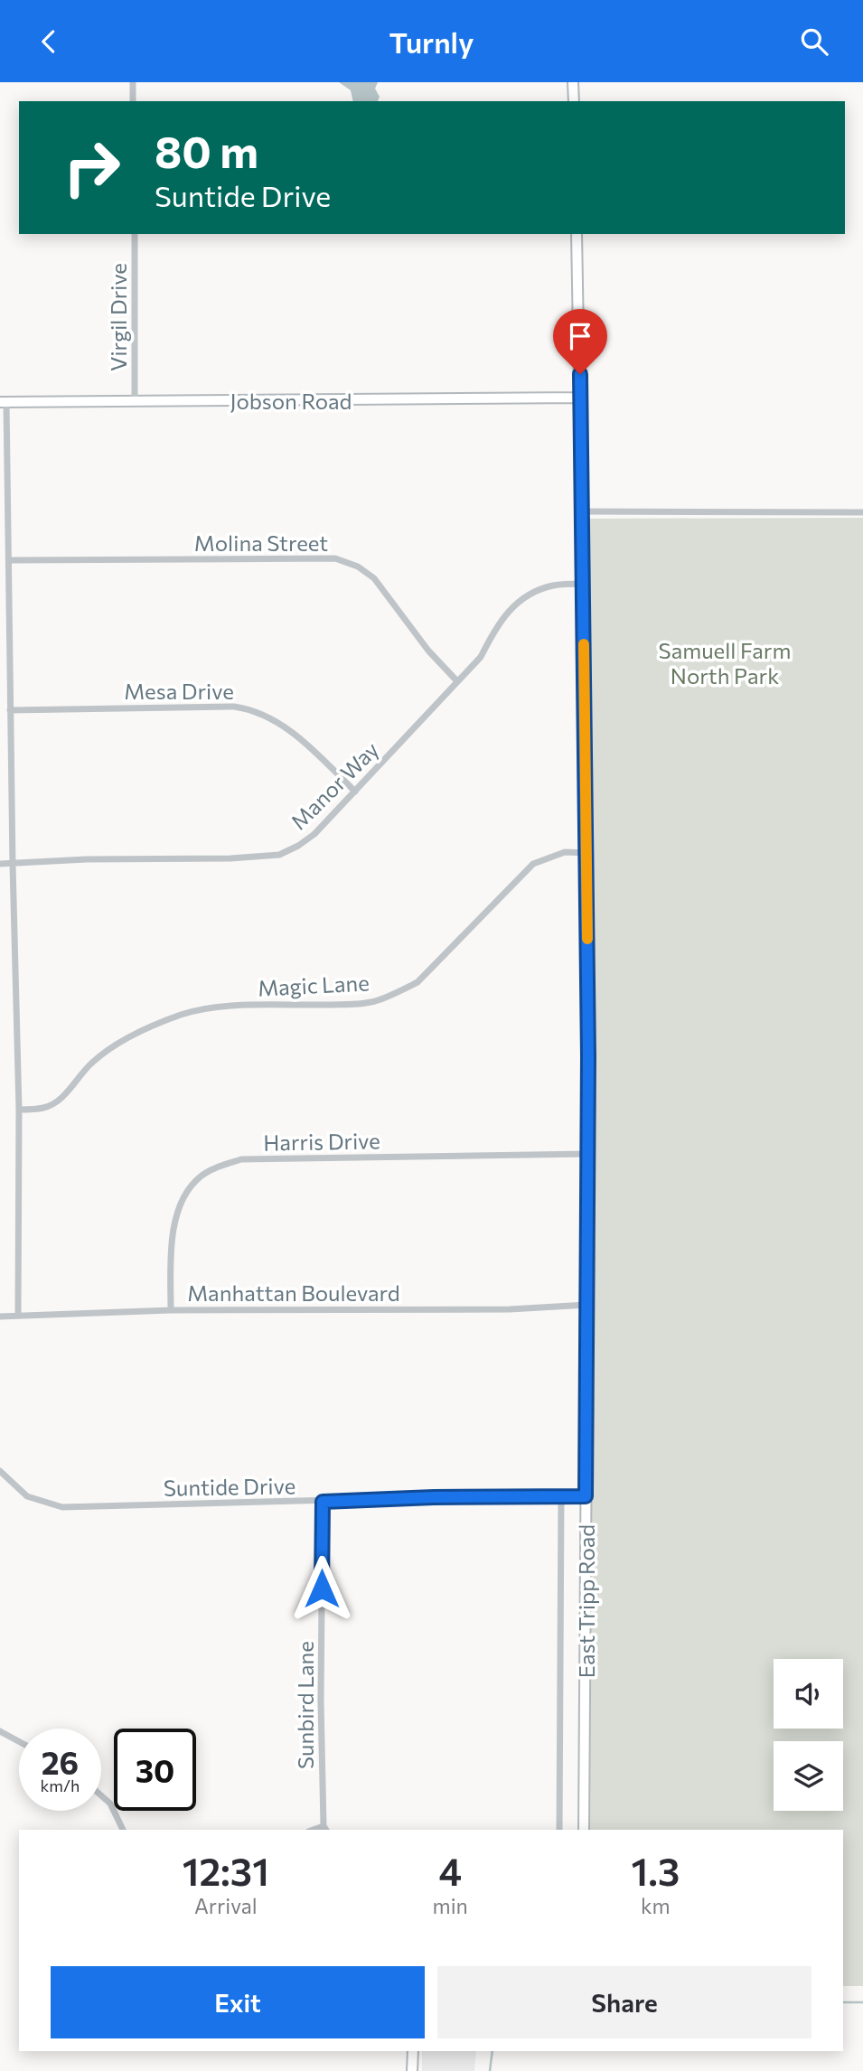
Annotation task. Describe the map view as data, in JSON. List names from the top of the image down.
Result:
{
  "streets": {
    "street": [
      "Virgil Drive",
      "Jobson Road",
      "Molina Street",
      "Mesa Drive",
      "Manor Way",
      "Magic Lane",
      "Harris Drive",
      "Manhattan Boulevard",
      "Suntide Drive",
      "East Tripp Road",
      "Sunbird Lane"
    ]
  },
  "crossings": [
    ["Virgil Drive", "Jobson Road"],
    ["Jobson Road", "East Tripp Road"],
    ["Molina Street", "Manor Way"],
    ["Mesa Drive", "Manor Way"],
    ["Manor Way", "East Tripp Road"],
    ["Magic Lane", "East Tripp Road"],
    ["Harris Drive", "Manhattan Boulevard"],
    ["Harris Drive", "East Tripp Road"],
    ["Manhattan Boulevard", "East Tripp Road"],
    ["Suntide Drive", "East Tripp Road"],
    ["Suntide Drive", "Sunbird Lane"]
  ],
  "parks": ["Samuell Farm North Park"],
  "page": {
    "header": "Turnly",
    "turn": ["80 m", "Suntide Drive"],
    "speed": "26 km/h",
    "limit": "30",
    "eta": [
      "12:31",
      "Arrival",
      "4",
      "min",
      "1.3",
      "km"
    ],
    "buttons": ["Exit", "Share"]
  }
}
